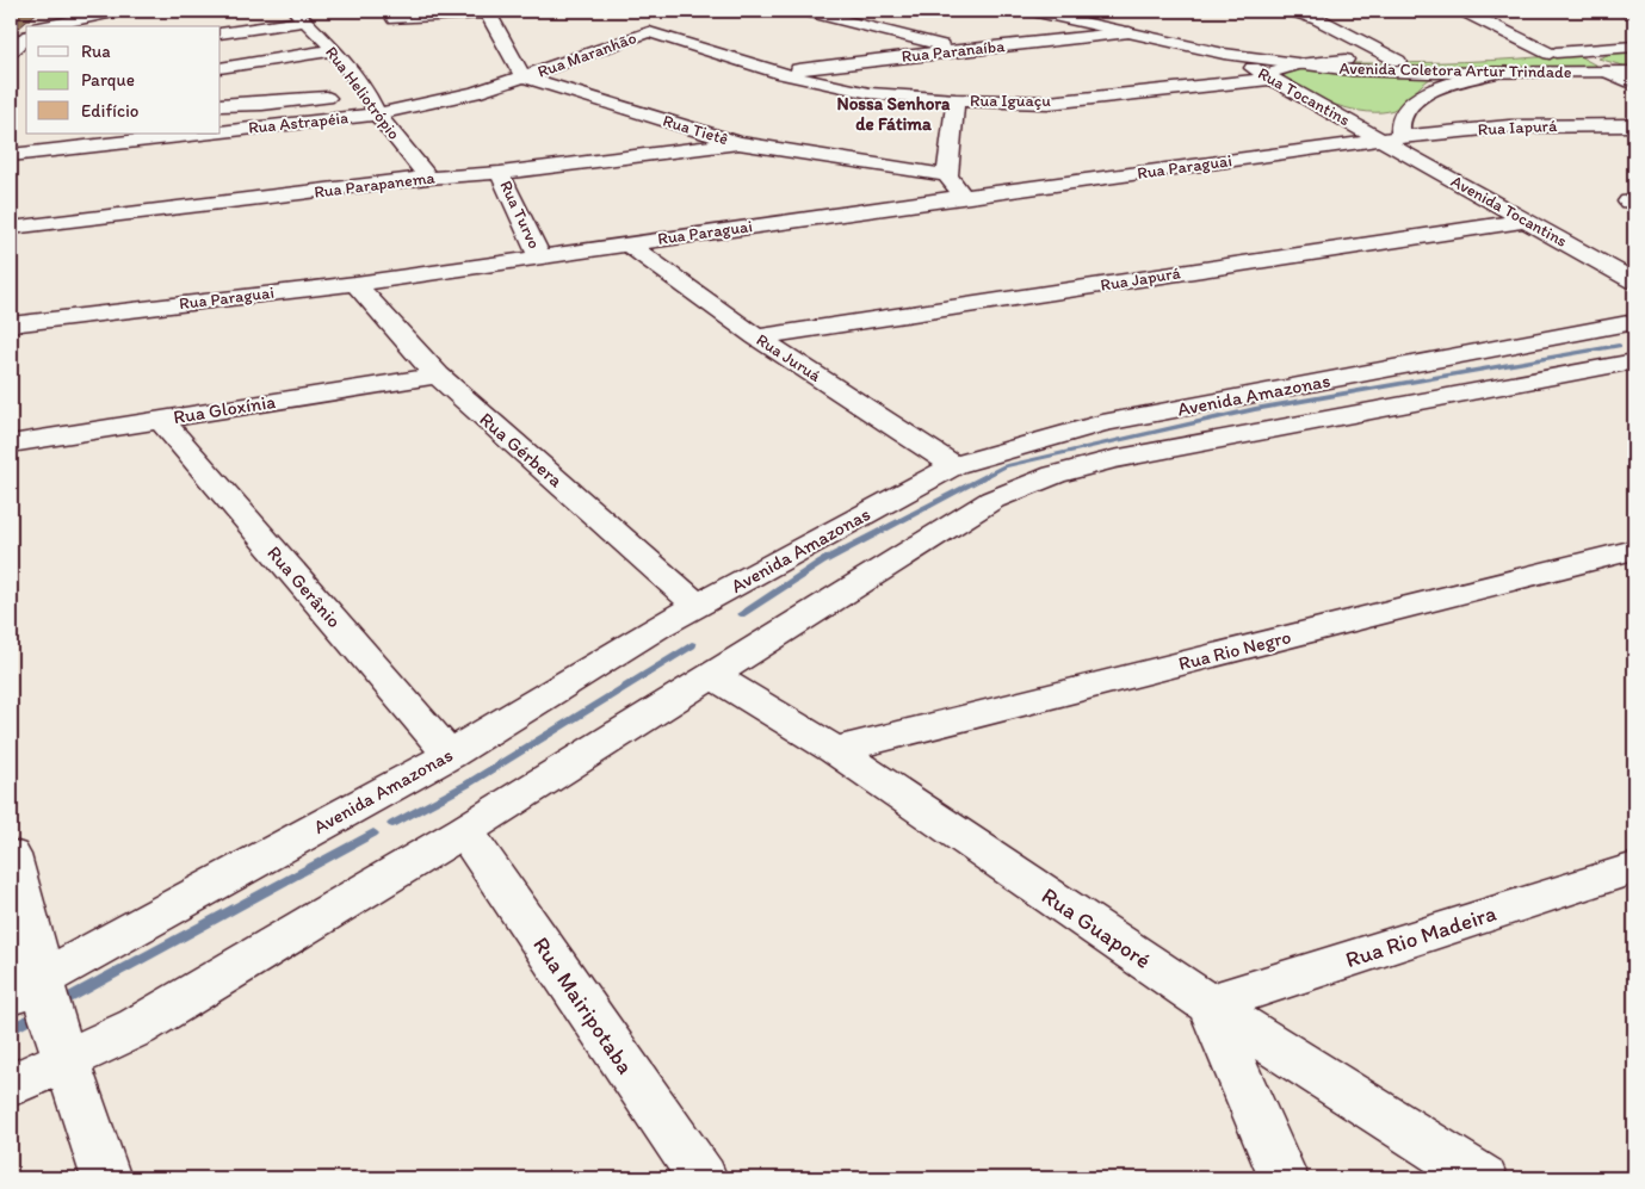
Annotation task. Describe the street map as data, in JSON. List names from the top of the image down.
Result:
{
  "streets": {
    "street": [
      "Rua Paranaíba",
      "Rua Maranhão",
      "Avenida Coletora Artur Trindade",
      "Rua Heliotrópio",
      "Rua Tocantins",
      "Rua Iguaçu",
      "Rua Astrapéia",
      "Rua Iapurá",
      "Rua Tietê",
      "Rua Paraguai",
      "Rua Parapanema",
      "Avenida Tocantins",
      "Rua Turvo",
      "Rua Japurá",
      "Rua Juruá",
      "Avenida Amazonas",
      "Rua Gloxínia",
      "Rua Gérbera",
      "Rua Gerânio",
      "Rua Rio Negro",
      "Rua Guaporé",
      "Rua Rio Madeira",
      "Rua Mairipotaba"
    ]
  },
  "crossings": [
    ["Rua Paranaíba", "Avenida Coletora Artur Trindade"],
    ["Rua Paranaíba", "Rua Iguaçu"],
    ["Rua Maranhão", "Rua Heliotrópio"],
    ["Rua Maranhão", "Rua Iguaçu"],
    ["Rua Maranhão", "Rua Astrapéia"],
    ["Rua Maranhão", "Rua Tietê"],
    ["Avenida Coletora Artur Trindade", "Rua Tocantins"],
    ["Avenida Coletora Artur Trindade", "Rua Iguaçu"],
    ["Rua Heliotrópio", "Rua Astrapéia"],
    ["Rua Heliotrópio", "Rua Parapanema"],
    ["Rua Tocantins", "Rua Iguaçu"],
    ["Rua Tocantins", "Rua Iapurá"],
    ["Rua Tocantins", "Rua Paraguai"],
    ["Rua Tocantins", "Avenida Tocantins"],
    ["Rua Iapurá", "Rua Paraguai"],
    ["Rua Iapurá", "Avenida Tocantins"],
    ["Rua Tietê", "Rua Parapanema"],
    ["Rua Paraguai", "Avenida Tocantins"],
    ["Rua Paraguai", "Rua Turvo"],
    ["Rua Paraguai", "Rua Juruá"],
    ["Rua Paraguai", "Rua Gérbera"],
    ["Rua Parapanema", "Rua Turvo"],
    ["Avenida Tocantins", "Rua Japurá"],
    ["Rua Japurá", "Rua Juruá"],
    ["Rua Juruá", "Avenida Amazonas"],
    ["Avenida Amazonas", "Rua Gérbera"],
    ["Avenida Amazonas", "Rua Gerânio"],
    ["Avenida Amazonas", "Rua Guaporé"],
    ["Avenida Amazonas", "Rua Mairipotaba"],
    ["Rua Gloxínia", "Rua Gérbera"],
    ["Rua Gloxínia", "Rua Gerânio"],
    ["Rua Rio Negro", "Rua Guaporé"],
    ["Rua Guaporé", "Rua Rio Madeira"]
  ],
  "districts": ["Nossa Senhora de Fátima"],
  "legend": ["Rua", "Parque", "Edifício"]
}
